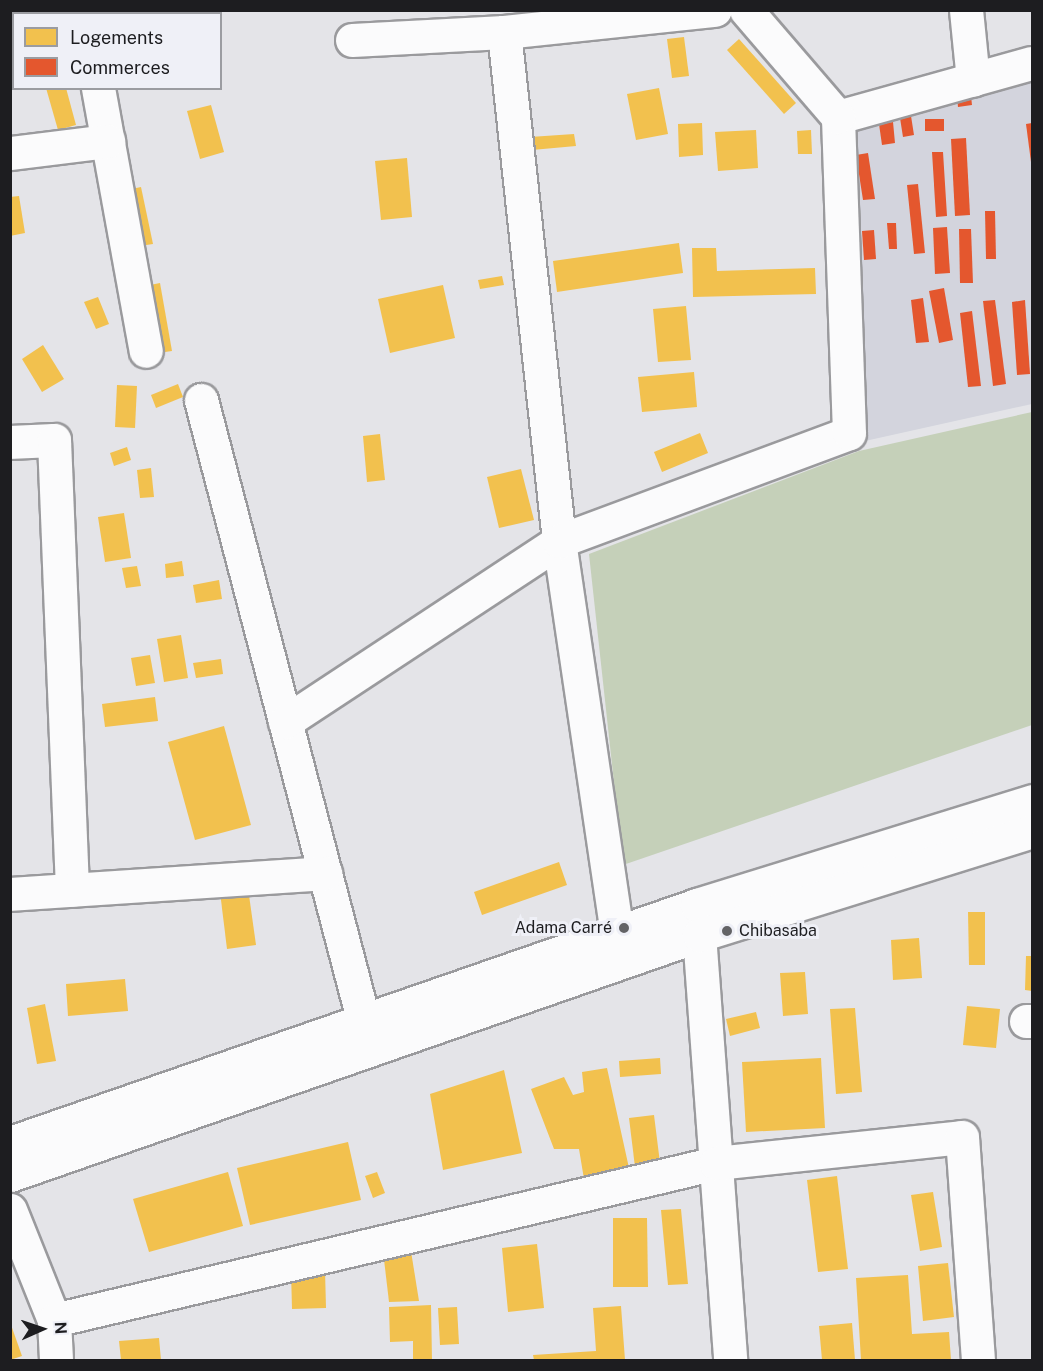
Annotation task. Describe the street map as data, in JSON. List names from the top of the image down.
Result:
{
  "places": ["Adama Carré", "Chibasaba"],
  "legend": ["Logements", "Commerces"],
  "north": "right"
}
